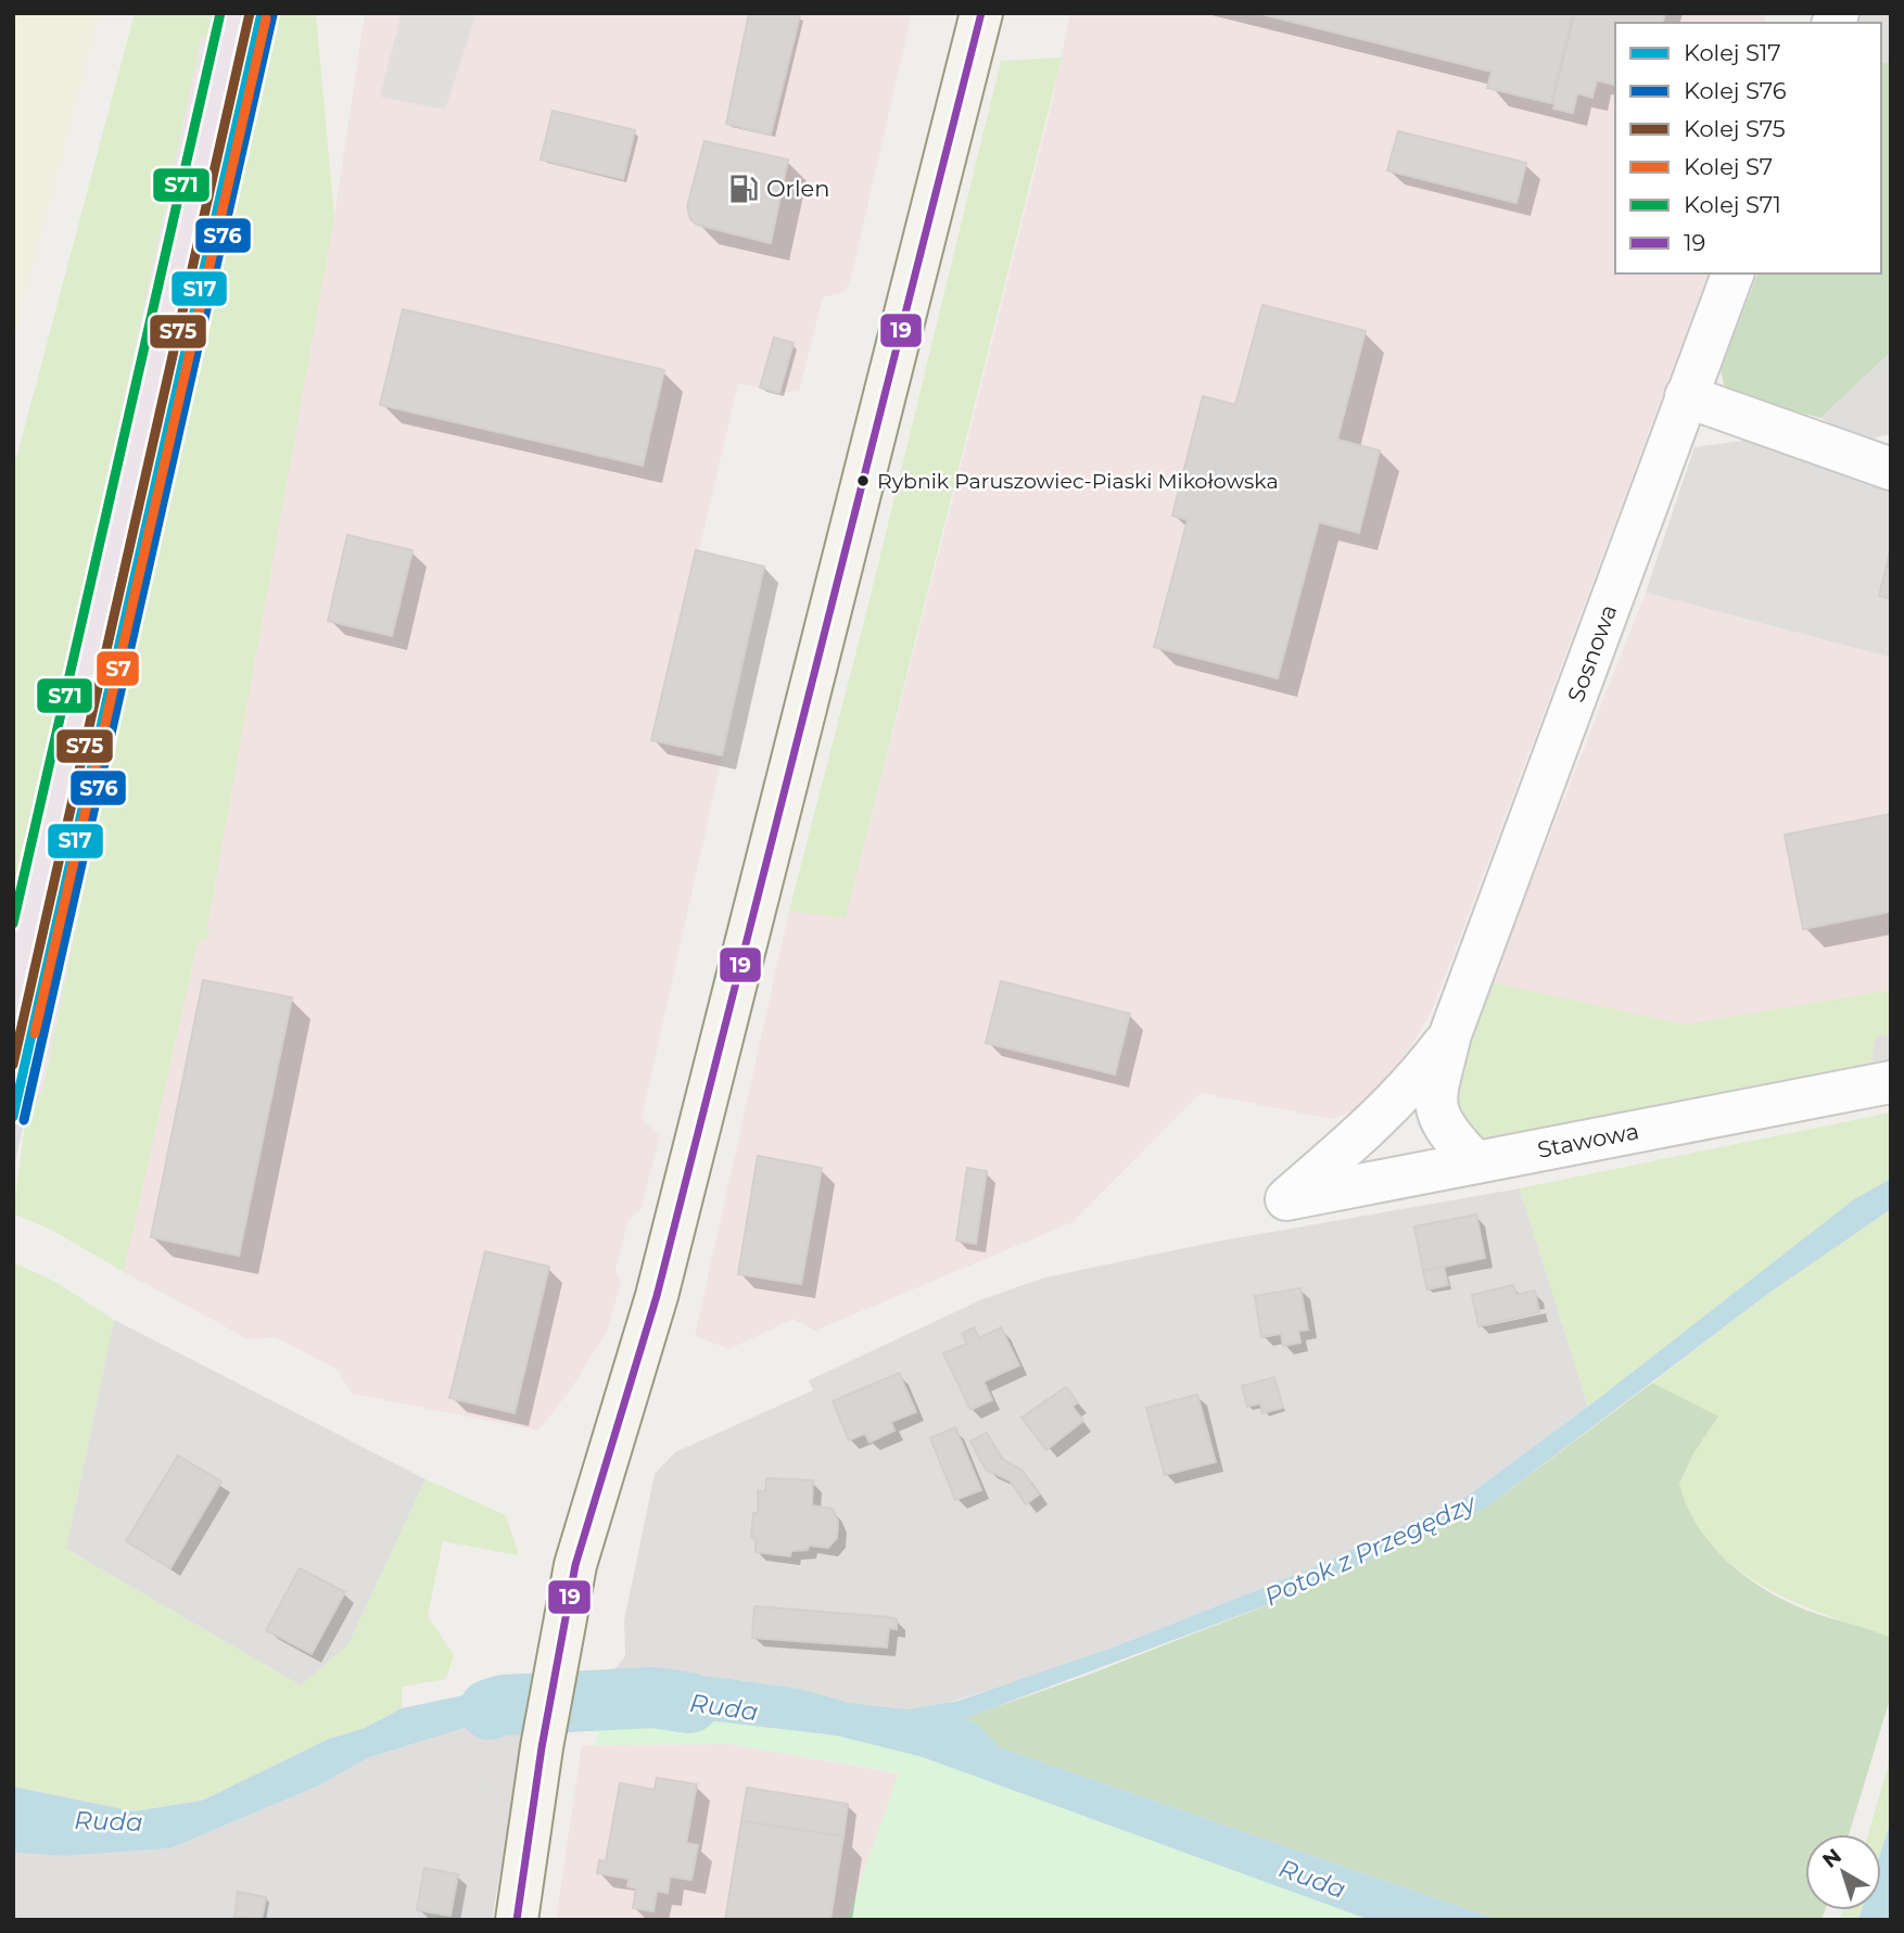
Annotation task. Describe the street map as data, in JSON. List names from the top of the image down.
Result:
{
  "streets": {
    "street": ["Sosnowa", "Stawowa"]
  },
  "crossings": [
    ["Sosnowa", "Stawowa"]
  ],
  "water": ["Potok z Przegędzy", "Ruda"],
  "places": {
    "fuel station": ["Orlen"],
    "other": ["Rybnik Paruszowiec-Piaski Mikołowska"]
  },
  "lines": [
    "rail line S17",
    "rail line S75",
    "rail line S71",
    "transit line 19",
    "rail line S76",
    "rail line S7"
  ],
  "legend": [
    "Kolej S17",
    "Kolej S76",
    "Kolej S75",
    "Kolej S7",
    "Kolej S71",
    "19"
  ],
  "north": "top left"
}
